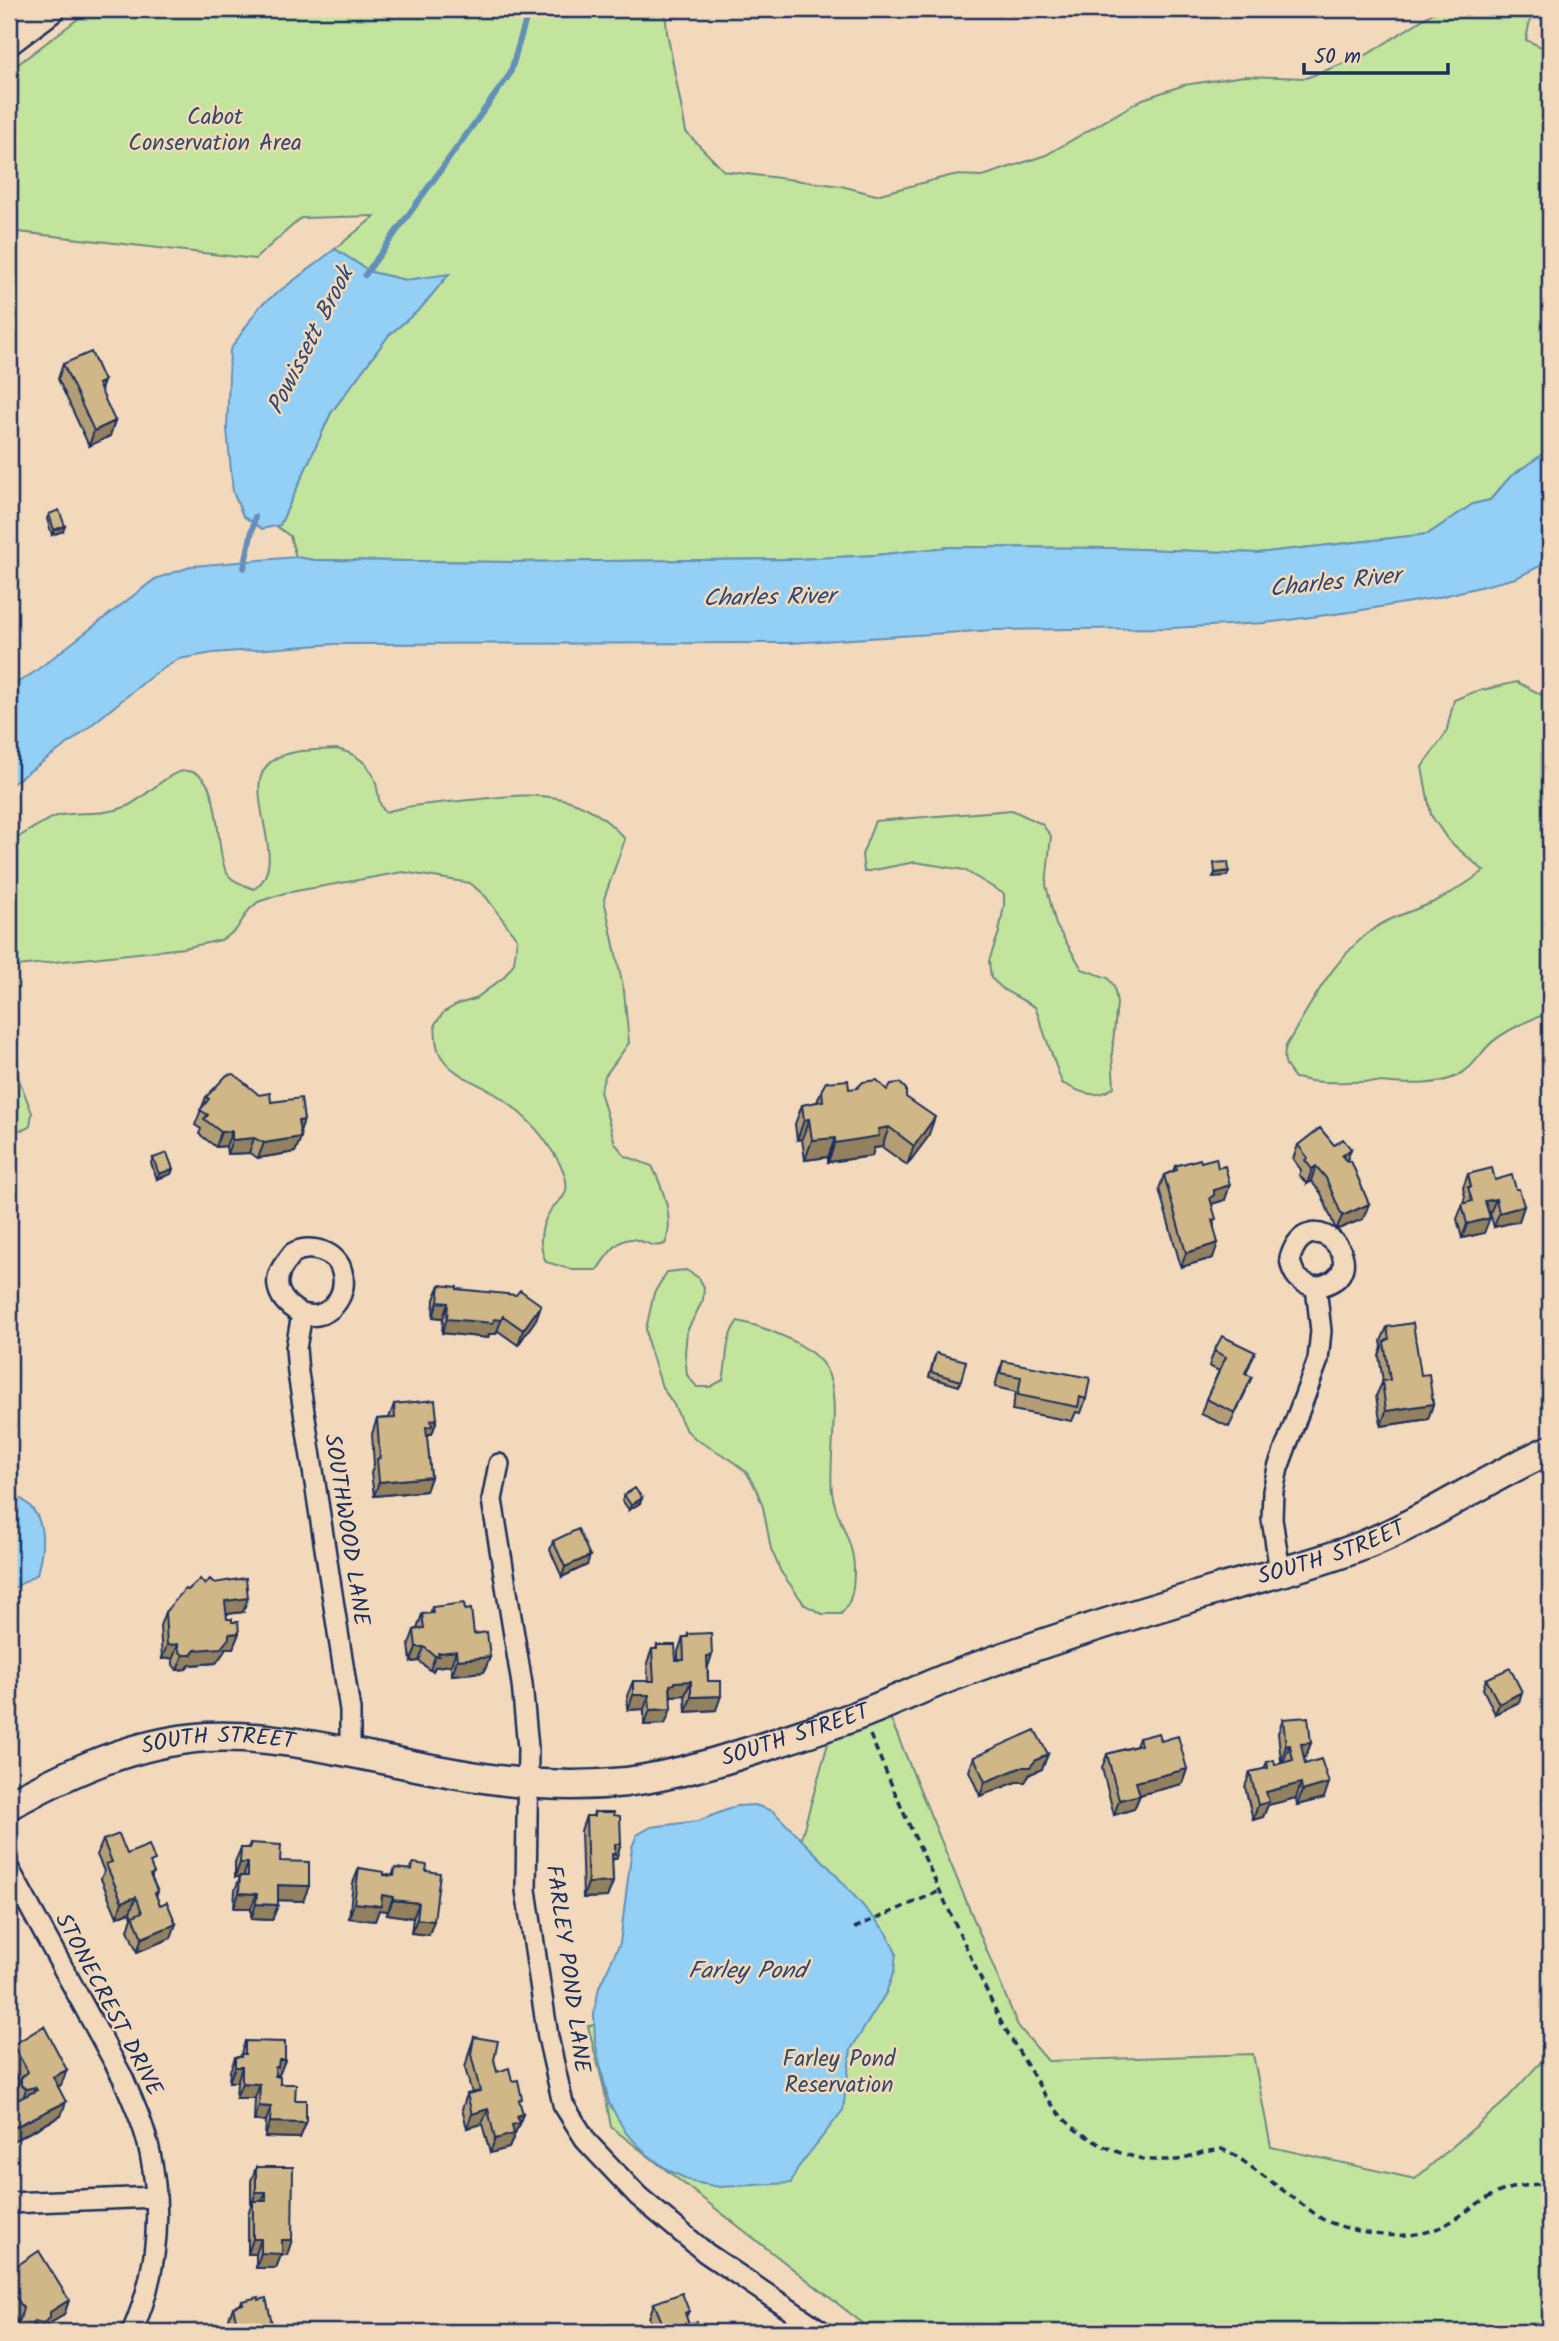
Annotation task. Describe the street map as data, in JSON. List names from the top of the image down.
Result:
{
  "streets": {
    "street": [
      "SOUTHWOOD LANE",
      "SOUTH STREET",
      "FARLEY POND LANE",
      "STONECREST DRIVE"
    ]
  },
  "crossings": [
    ["SOUTHWOOD LANE", "SOUTH STREET"],
    ["SOUTH STREET", "FARLEY POND LANE"]
  ],
  "water": ["Powissett Brook", "Charles River", "Farley Pond"],
  "parks": ["Cabot Conservation Area", "Farley Pond Reservation"],
  "scale_bar": "50 m"
}
